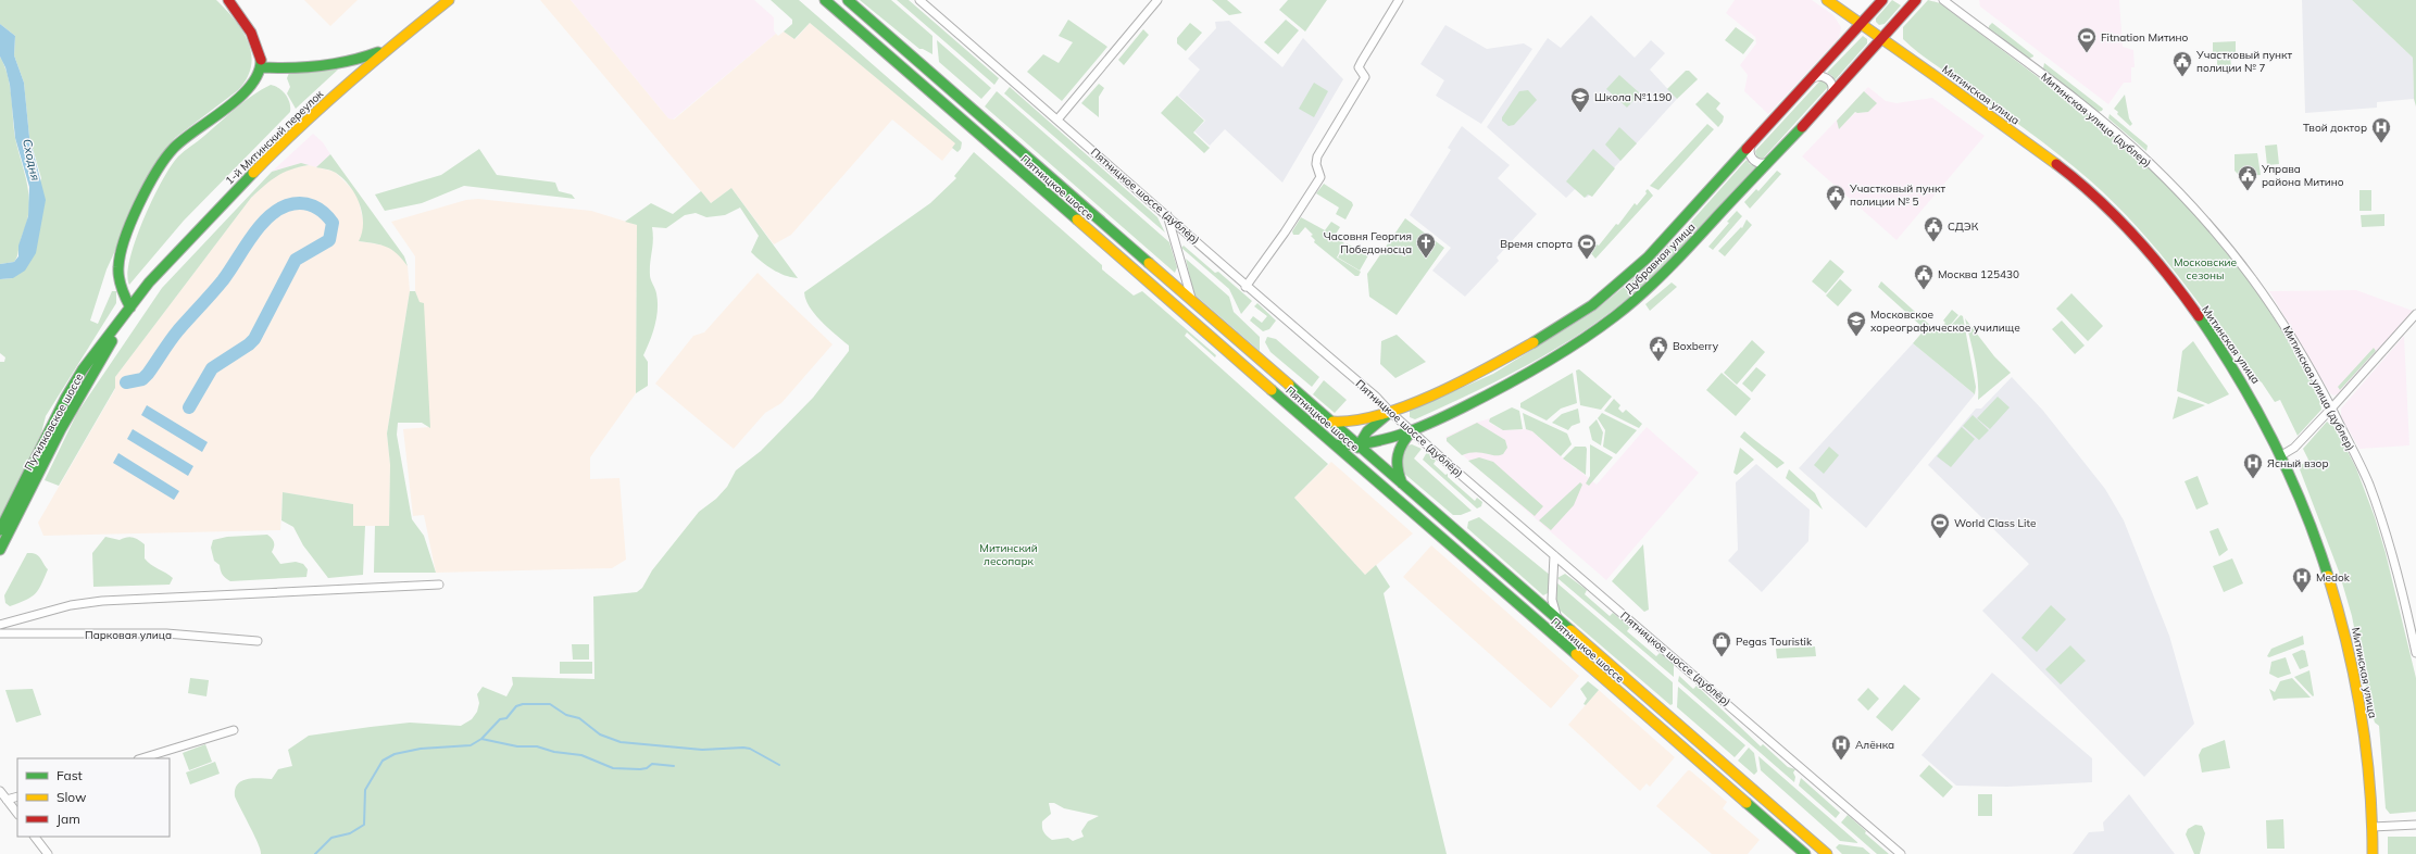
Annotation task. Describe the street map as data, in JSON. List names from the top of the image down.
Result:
{
  "streets": {
    "main road": [
      "Митинская улица",
      "1-й Митинский переулок",
      "Пятницкое шоссе",
      "Дубравная улица",
      "Путилковское шоссе"
    ],
    "street": ["Митинская улица (дублер)", "Пятницкое шоссе (дублёр)", "Парковая улица"]
  },
  "crossings": [
    ["Митинская улица", "Дубравная улица"],
    ["1-й Митинский переулок", "Путилковское шоссе"],
    ["Пятницкое шоссе", "Дубравная улица"],
    ["Пятницкое шоссе (дублёр)", "Дубравная улица"]
  ],
  "water": ["Сходня"],
  "parks": ["Московские сезоны", "Митинский лесопарк"],
  "places": {
    "sports": ["Fitnation Митино", "Время спорта", "World Class Lite"],
    "public building": [
      "Участковый пункт полиции № 7",
      "Управа района Митино",
      "Участковый пункт полиции № 5",
      "СДЭК",
      "Москва 125430",
      "Boxberry"
    ],
    "school or university": ["Школа №1190", "Московское хореографическое училище"],
    "hospital": [
      "Твой доктор",
      "Ясный взор",
      "Medok",
      "Алёнка"
    ],
    "church": ["Часовня Георгия Победоносца"],
    "shop": ["Pegas Touristik"]
  },
  "legend": ["Fast", "Slow", "Jam"]
}
